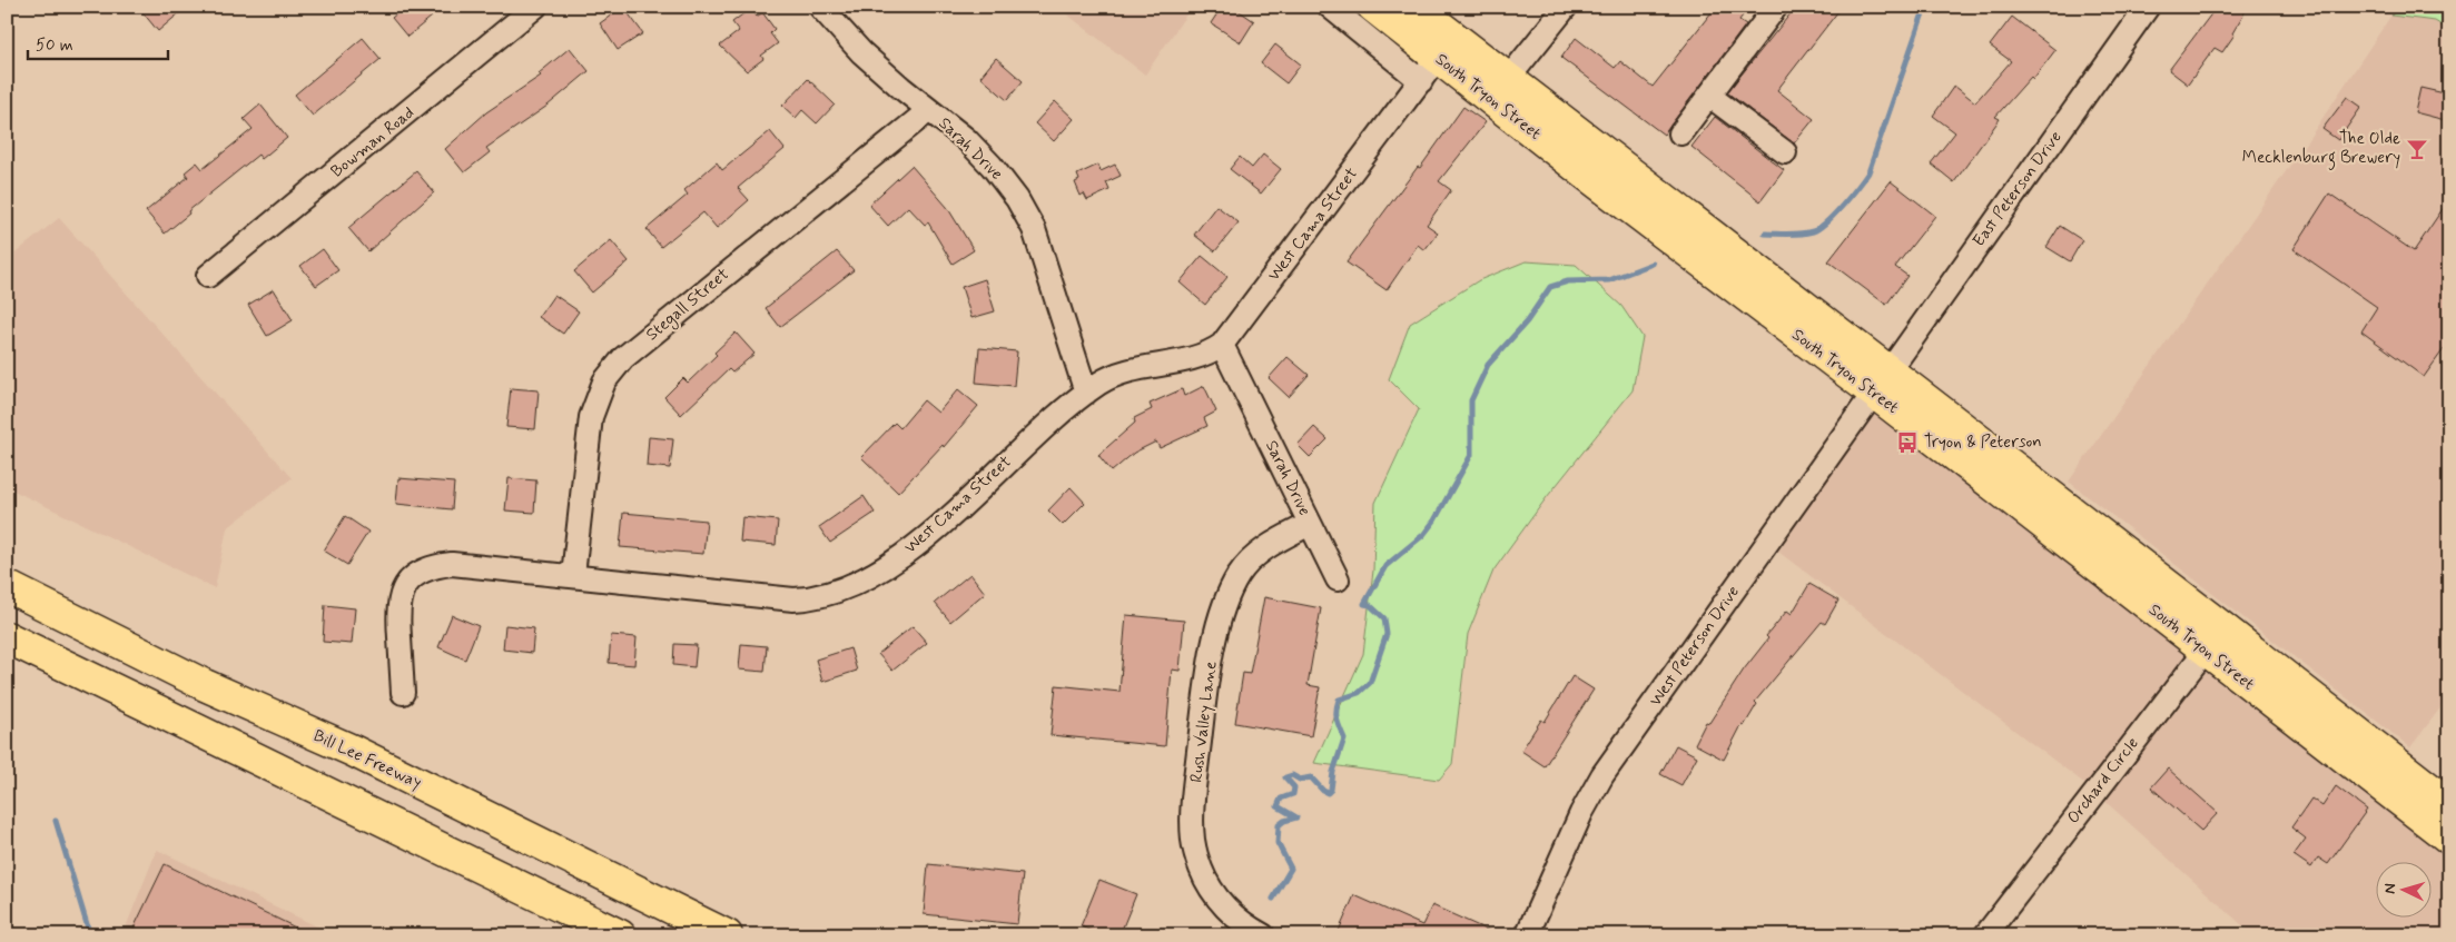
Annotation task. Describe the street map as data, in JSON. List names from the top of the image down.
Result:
{
  "streets": {
    "main road": ["South Tryon Street", "Bill Lee Freeway"],
    "street": [
      "Bowman Road",
      "Sarah Drive",
      "East Peterson Drive",
      "West Cama Street",
      "Stegall Street",
      "West Peterson Drive",
      "Rush Valley Lane",
      "Orchard Circle"
    ]
  },
  "crossings": [
    ["South Tryon Street", "East Peterson Drive"],
    ["South Tryon Street", "West Cama Street"],
    ["South Tryon Street", "West Peterson Drive"],
    ["South Tryon Street", "Orchard Circle"],
    ["Sarah Drive", "West Cama Street"],
    ["Sarah Drive", "Stegall Street"],
    ["Sarah Drive", "Rush Valley Lane"],
    ["East Peterson Drive", "West Peterson Drive"],
    ["West Cama Street", "Stegall Street"]
  ],
  "places": {
    "bar": ["The Olde Mecklenburg Brewery"],
    "bus stop": ["Tryon & Peterson"]
  },
  "scale_bar": "50 m",
  "north": "left"
}
